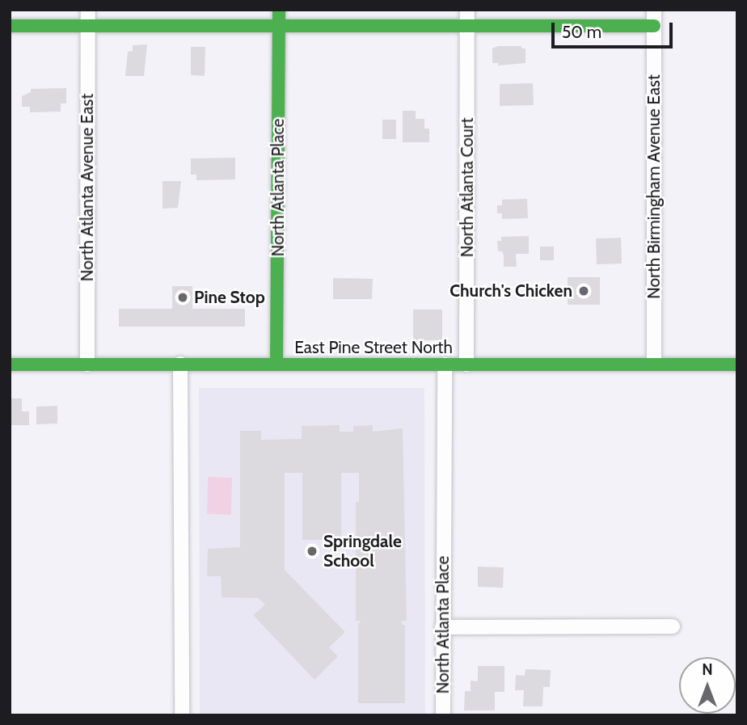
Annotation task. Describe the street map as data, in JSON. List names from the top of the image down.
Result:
{
  "streets": {
    "street": [
      "North Birmingham Avenue East",
      "North Atlanta Avenue East",
      "North Atlanta Place",
      "North Atlanta Court",
      "East Pine Street North"
    ]
  },
  "crossings": [
    ["North Birmingham Avenue East", "East Pine Street North"],
    ["North Atlanta Avenue East", "East Pine Street North"],
    ["North Atlanta Place", "East Pine Street North"],
    ["North Atlanta Court", "East Pine Street North"]
  ],
  "places": ["Church's Chicken", "Pine Stop", "Springdale School"],
  "scale_bar": "50 m",
  "north": "top"
}
